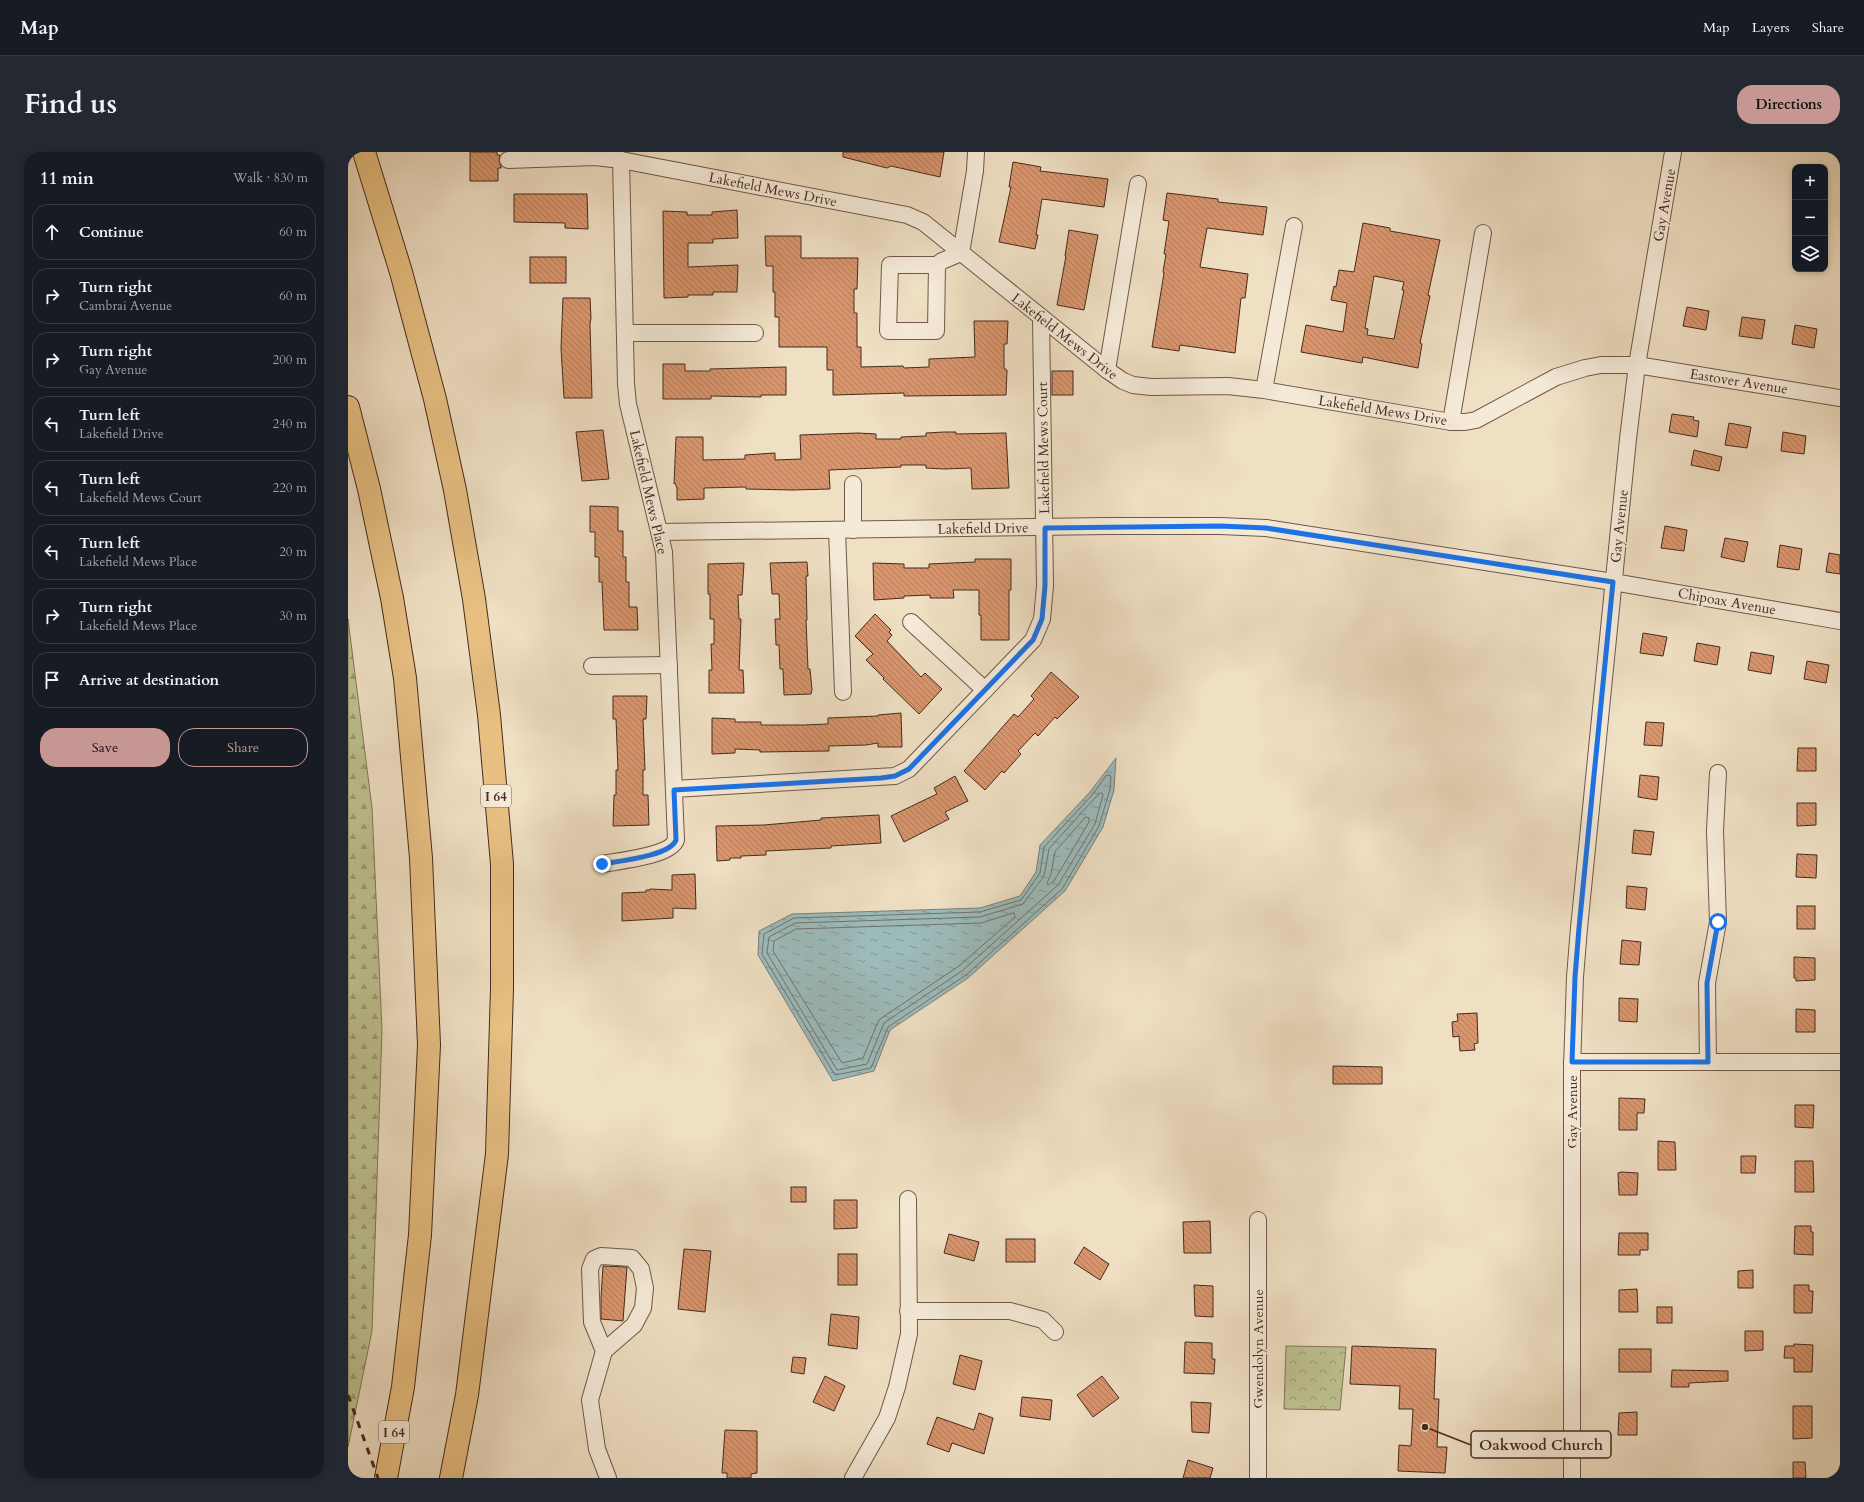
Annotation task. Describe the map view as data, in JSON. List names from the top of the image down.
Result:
{
  "streets": {
    "highway": ["I 64"],
    "street": [
      "Lakefield Mews Drive",
      "Gay Avenue",
      "Eastover Avenue",
      "Lakefield Mews Court",
      "Lakefield Mews Place",
      "Lakefield Drive",
      "Chipoax Avenue",
      "Gwendolyn Avenue"
    ]
  },
  "crossings": [
    ["Lakefield Mews Drive", "Gay Avenue"],
    ["Lakefield Mews Drive", "Eastover Avenue"],
    ["Lakefield Mews Drive", "Lakefield Mews Court"],
    ["Lakefield Mews Drive", "Lakefield Mews Place"],
    ["Gay Avenue", "Eastover Avenue"],
    ["Gay Avenue", "Lakefield Drive"],
    ["Gay Avenue", "Chipoax Avenue"],
    ["Lakefield Mews Court", "Lakefield Mews Place"],
    ["Lakefield Mews Court", "Lakefield Drive"],
    ["Lakefield Mews Place", "Lakefield Drive"],
    ["Lakefield Drive", "Chipoax Avenue"]
  ],
  "places": ["Oakwood Church"],
  "page": {
    "header": "Map",
    "nav": ["Map", "Layers", "Share"],
    "title": "Find us",
    "buttons": [
      "Directions",
      ["Save", "Share"]
    ],
    "heading": ["11 min", "Walk · 830 m"],
    "map_buttons": ["+", "−"],
    "list": [
      ["Continue", "60 m"],
      ["Turn right", "Cambrai Avenue", "60 m"],
      ["Turn right", "Gay Avenue", "200 m"],
      ["Turn left", "Lakefield Drive", "240 m"],
      ["Turn left", "Lakefield Mews Court", "220 m"],
      ["Turn left", "Lakefield Mews Place", "20 m"],
      ["Turn right", "Lakefield Mews Place", "30 m"],
      "Arrive at destination"
    ]
  }
}
